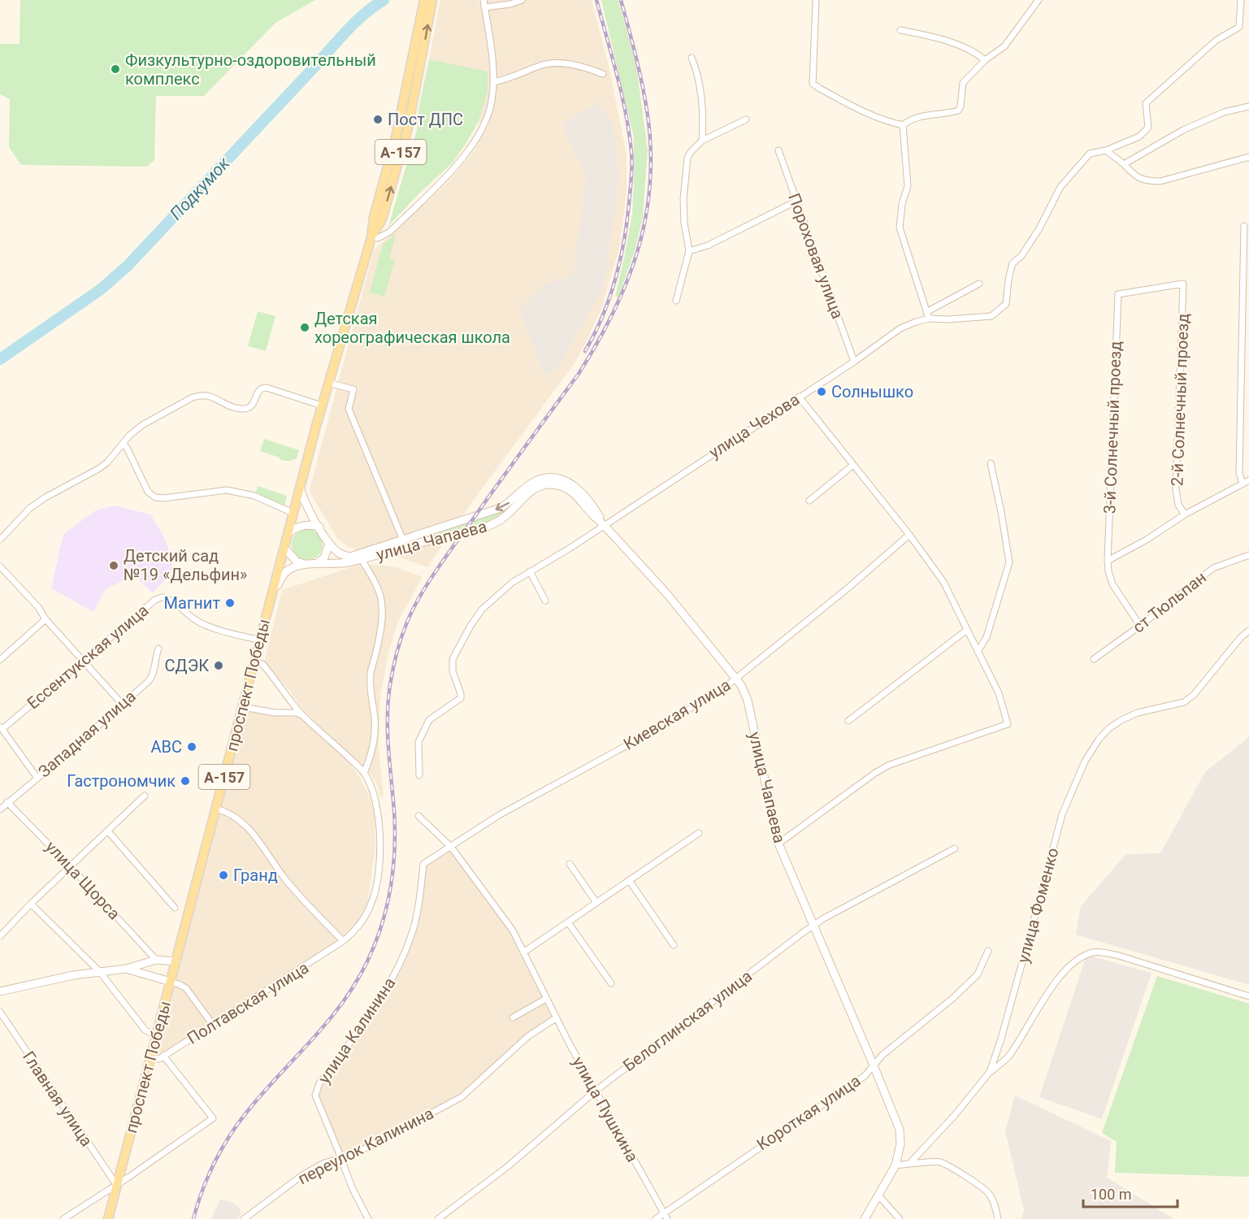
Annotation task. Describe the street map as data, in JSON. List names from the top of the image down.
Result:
{
  "streets": {
    "main road": ["А-157", "улица Чапаева", "проспект Победы"],
    "street": [
      "Пороховая улица",
      "2-й Солнечный проезд",
      "улица Чехова",
      "3-й Солнечный проезд",
      "ст Тюльпан",
      "Ессентукская улица",
      "Киевская улица",
      "Западная улица",
      "улица Щорса",
      "улица Фоменко",
      "Полтавская улица",
      "Белоглинская улица",
      "улица Калинина",
      "Главная улица",
      "улица Пушкина",
      "Короткая улица",
      "переулок Калинина"
    ]
  },
  "crossings": [
    ["Пороховая улица", "улица Чехова"],
    ["2-й Солнечный проезд", "3-й Солнечный проезд"],
    ["улица Чехова", "улица Чапаева"],
    ["3-й Солнечный проезд", "ст Тюльпан"],
    ["улица Чапаева", "проспект Победы"],
    ["улица Чапаева", "Киевская улица"],
    ["улица Чапаева", "Белоглинская улица"],
    ["улица Чапаева", "Короткая улица"],
    ["Ессентукская улица", "проспект Победы"],
    ["проспект Победы", "Полтавская улица"],
    ["проспект Победы", "Главная улица"],
    ["Киевская улица", "улица Калинина"],
    ["Киевская улица", "улица Пушкина"],
    ["Западная улица", "улица Щорса"],
    ["Белоглинская улица", "улица Пушкина"],
    ["улица Калинина", "переулок Калинина"],
    ["улица Пушкина", "Короткая улица"],
    ["улица Пушкина", "переулок Калинина"]
  ],
  "water": ["Подкумок"],
  "places": [
    "Физкультурно-оздоровительный комплекс",
    "Пост ДПС",
    "Детская хореографическая школа",
    "Солнышко",
    "Детский сад №19 «Дельфин»",
    "Магнит",
    "СДЭК",
    "ABC",
    "Гастрономчик",
    "Гранд"
  ],
  "scale_bar": "100 m"
}
